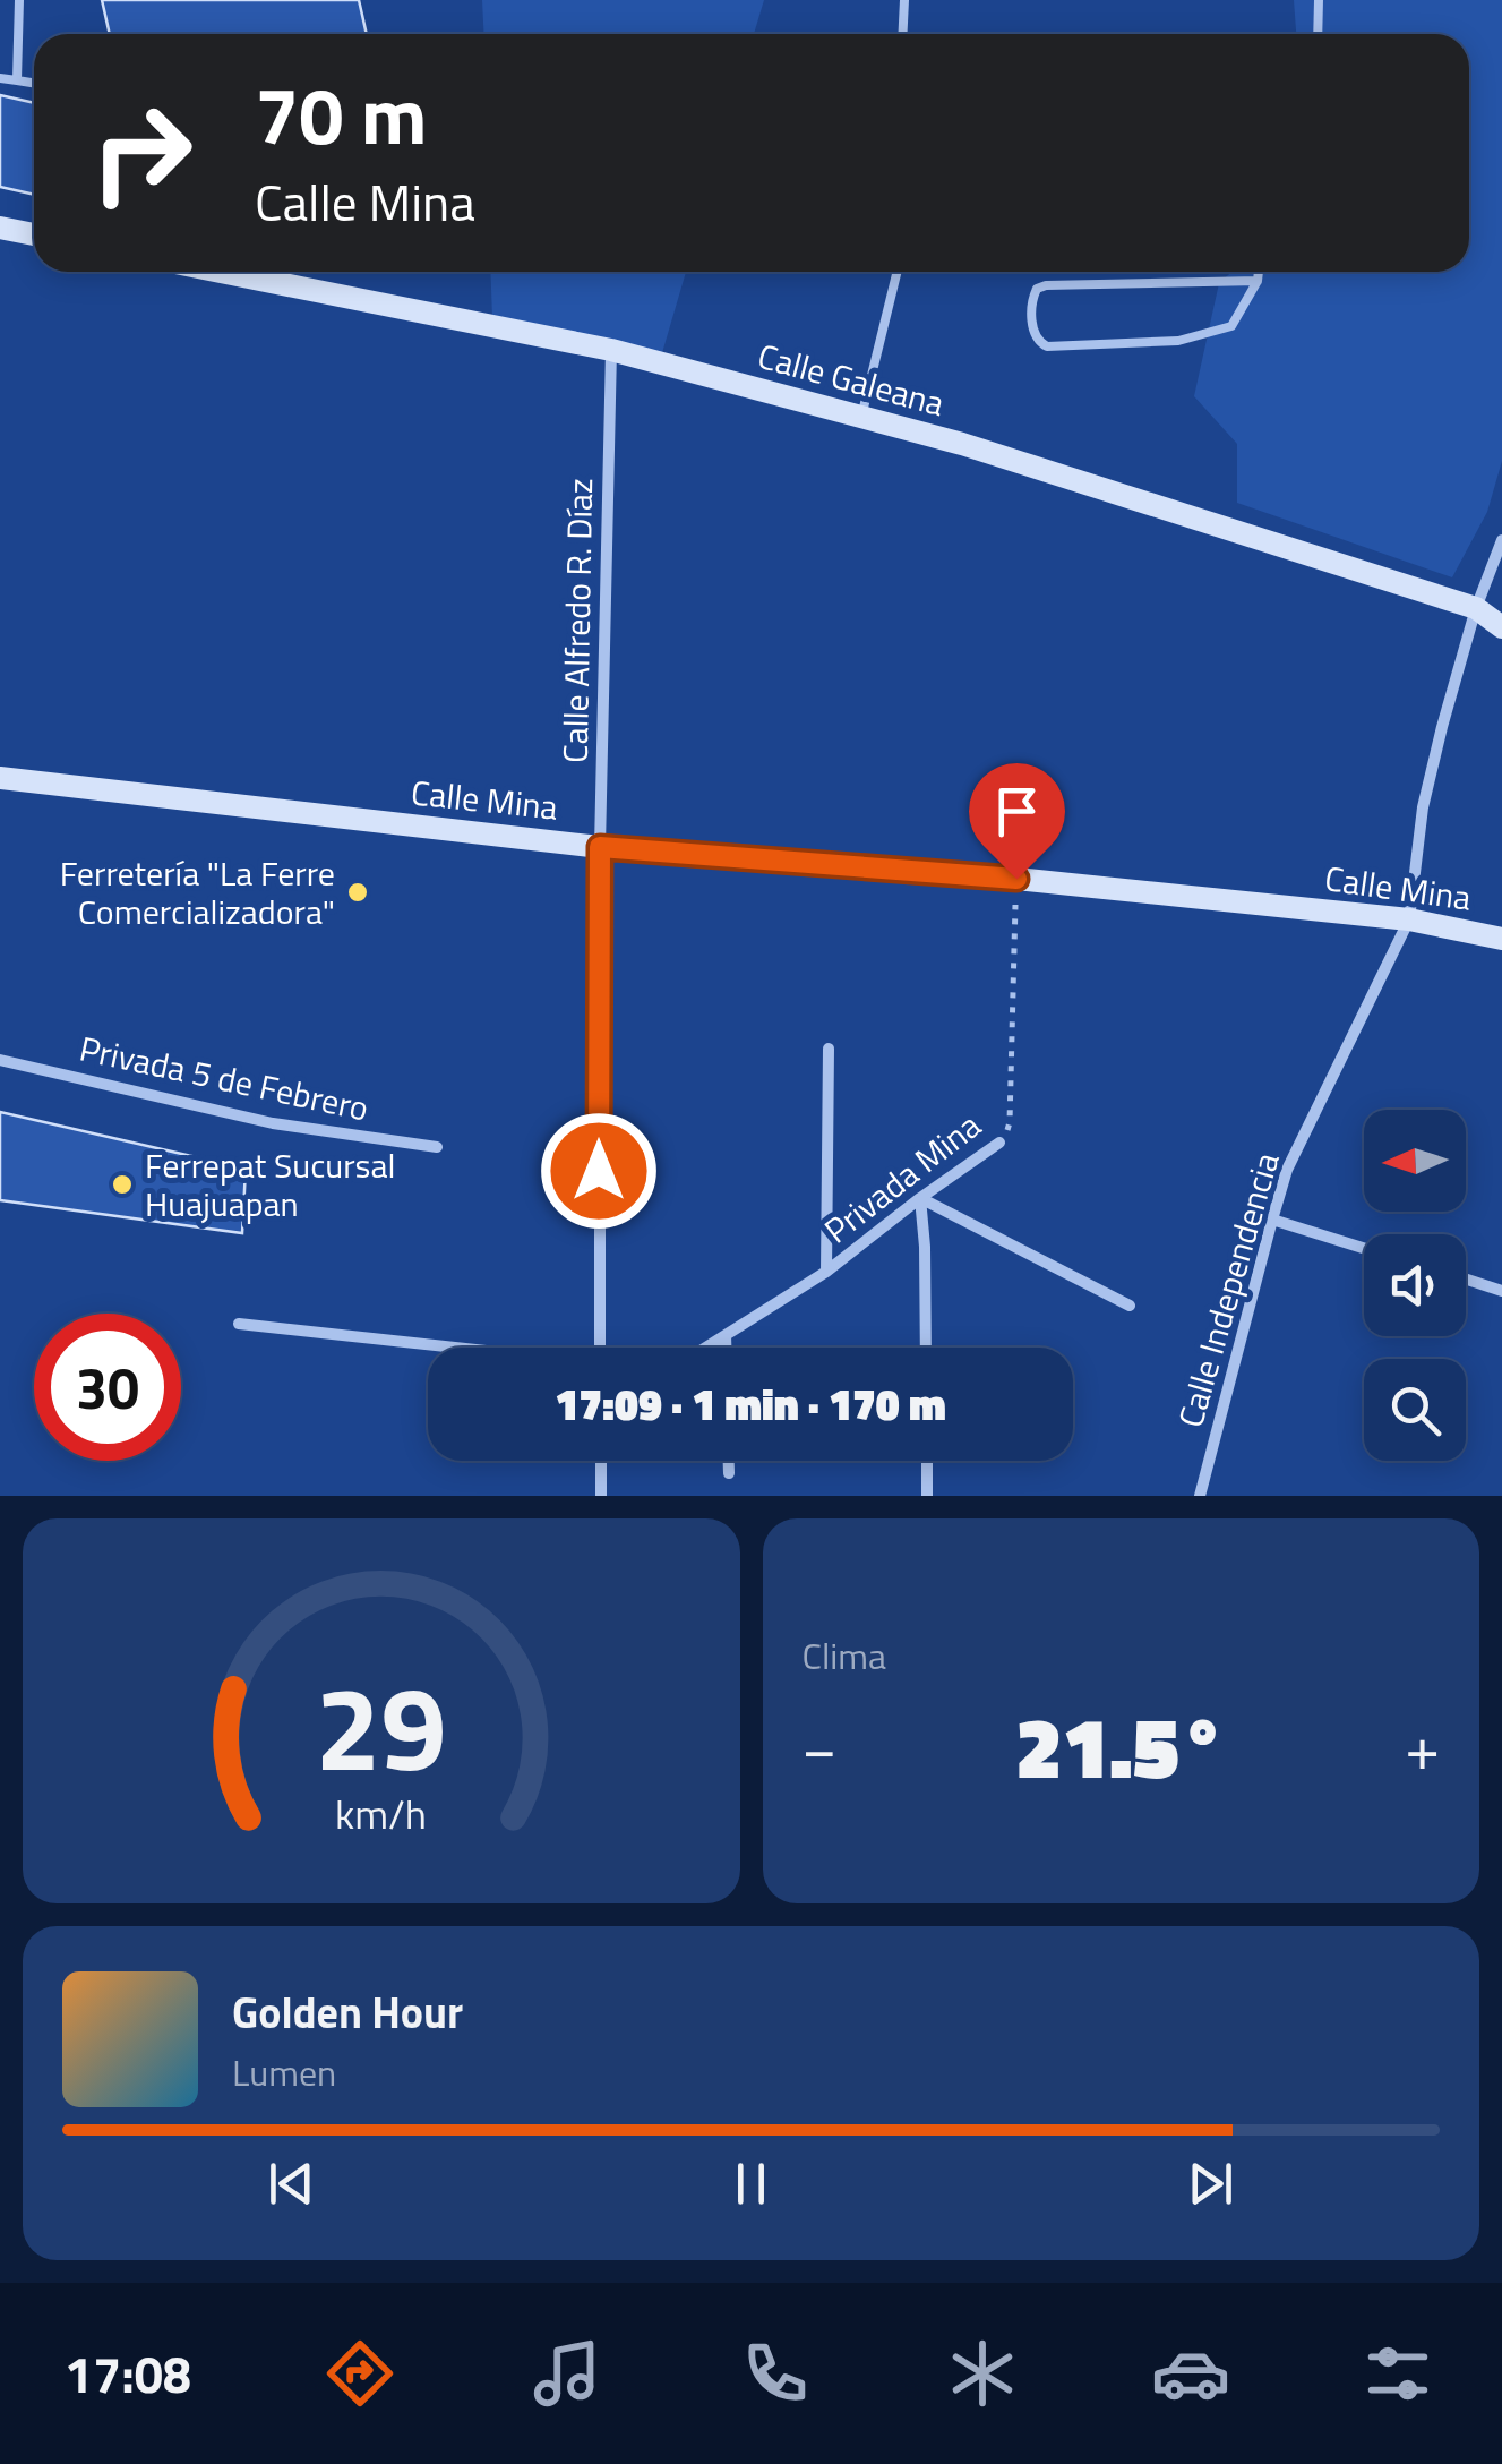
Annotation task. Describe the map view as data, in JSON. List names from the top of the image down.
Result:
{
  "streets": {
    "main road": ["Calle Galeana", "Calle Mina"],
    "street": [
      "Calle Alfredo R. Díaz",
      "Privada 5 de Febrero",
      "Privada Mina",
      "Calle Independencia"
    ]
  },
  "crossings": [
    ["Calle Galeana", "Calle Alfredo R. Díaz"],
    ["Calle Galeana", "Calle Independencia"],
    ["Calle Alfredo R. Díaz", "Calle Mina"],
    ["Calle Mina", "Privada Mina"],
    ["Calle Mina", "Calle Independencia"]
  ],
  "places": ["Ferretería \"La Ferre Comercializadora\"", "Ferrepat Sucursal Huajuapan"],
  "north": "left",
  "page": {
    "turn": ["70 m", "Calle Mina"],
    "limit": "30",
    "trip": "17:09 · 1 min · 170 m",
    "tile": "Clima",
    "heat": ["−", "21.5°", "+"],
    "song": ["Golden Hour", "Lumen"],
    "tabs": "17:08",
    "gauge": ["29", "km/h"]
  }
}
